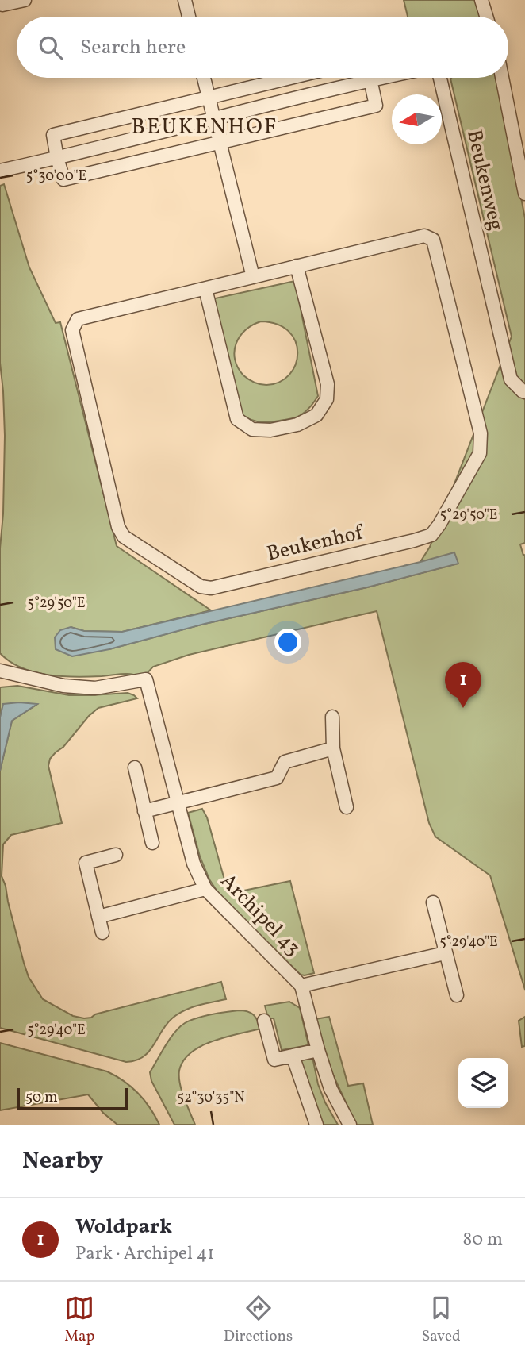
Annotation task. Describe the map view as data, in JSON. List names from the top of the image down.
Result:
{
  "streets": {
    "street": ["Beukenweg", "Beukenhof", "Archipel 43"]
  },
  "districts": ["BEUKENHOF"],
  "scale_bar": "50 m",
  "north": "left",
  "page": {
    "search": "Search here",
    "pins": "1",
    "scale": "50 m",
    "heading": "Nearby",
    "list": [
      {
        "mark": "1",
        "name": "Woldpark",
        "note": "Park · Archipel 41",
        "value": "80 m"
      }
    ],
    "nav": ["Map", "Directions", "Saved"]
  },
  "coordinates": [
    "5°30'00\"E",
    "5°29'50\"E",
    "5°29'40\"E",
    "52°30'35\"N"
  ]
}
